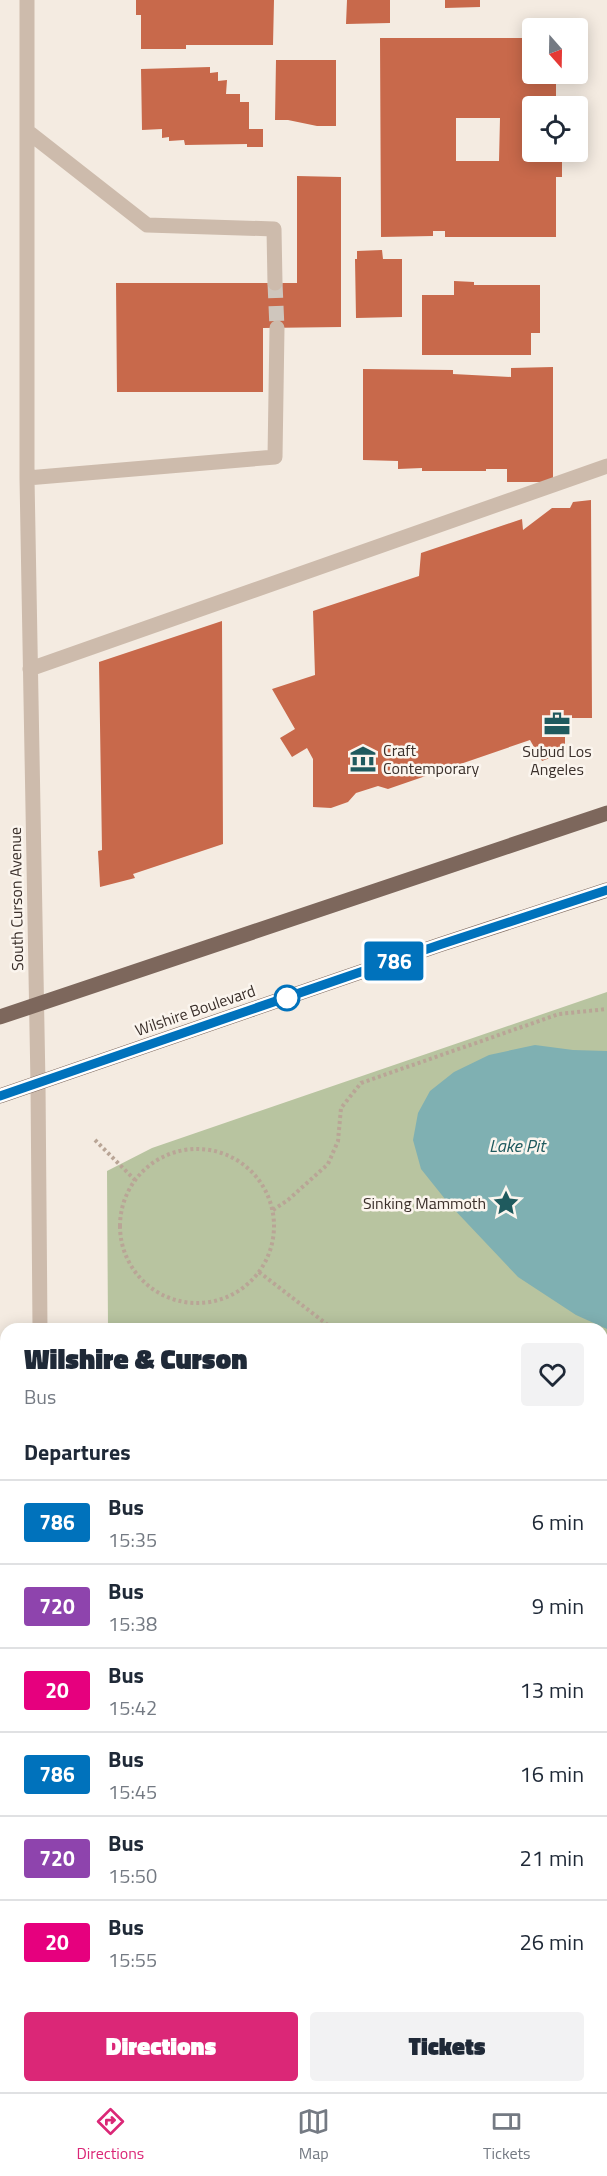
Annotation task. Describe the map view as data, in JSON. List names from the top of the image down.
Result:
{
  "streets": {
    "main road": ["Wilshire Boulevard"],
    "street": ["South Curson Avenue"]
  },
  "crossings": [
    ["South Curson Avenue", "Wilshire Boulevard"]
  ],
  "water": ["Lake Pit"],
  "places": {
    "office": ["Subud Los Angeles"],
    "museum": ["Craft Contemporary"],
    "place": ["Sinking Mammoth"]
  },
  "lines": ["bus line 786"],
  "north": "bottom",
  "page": {
    "on_map": "786",
    "heading": [
      ["Wilshire & Curson", "Bus"],
      "Departures"
    ],
    "list": [
      {
        "mark": "786",
        "name": "Bus",
        "note": "15:35",
        "value": "6 min"
      },
      {
        "mark": "720",
        "name": "Bus",
        "note": "15:38",
        "value": "9 min"
      },
      {
        "mark": "20",
        "name": "Bus",
        "note": "15:42",
        "value": "13 min"
      },
      {
        "mark": "786",
        "name": "Bus",
        "note": "15:45",
        "value": "16 min"
      },
      {
        "mark": "720",
        "name": "Bus",
        "note": "15:50",
        "value": "21 min"
      },
      {
        "mark": "20",
        "name": "Bus",
        "note": "15:55",
        "value": "26 min"
      }
    ],
    "buttons": ["Directions", "Tickets"],
    "tabs": ["Directions", "Map", "Tickets"]
  }
}
